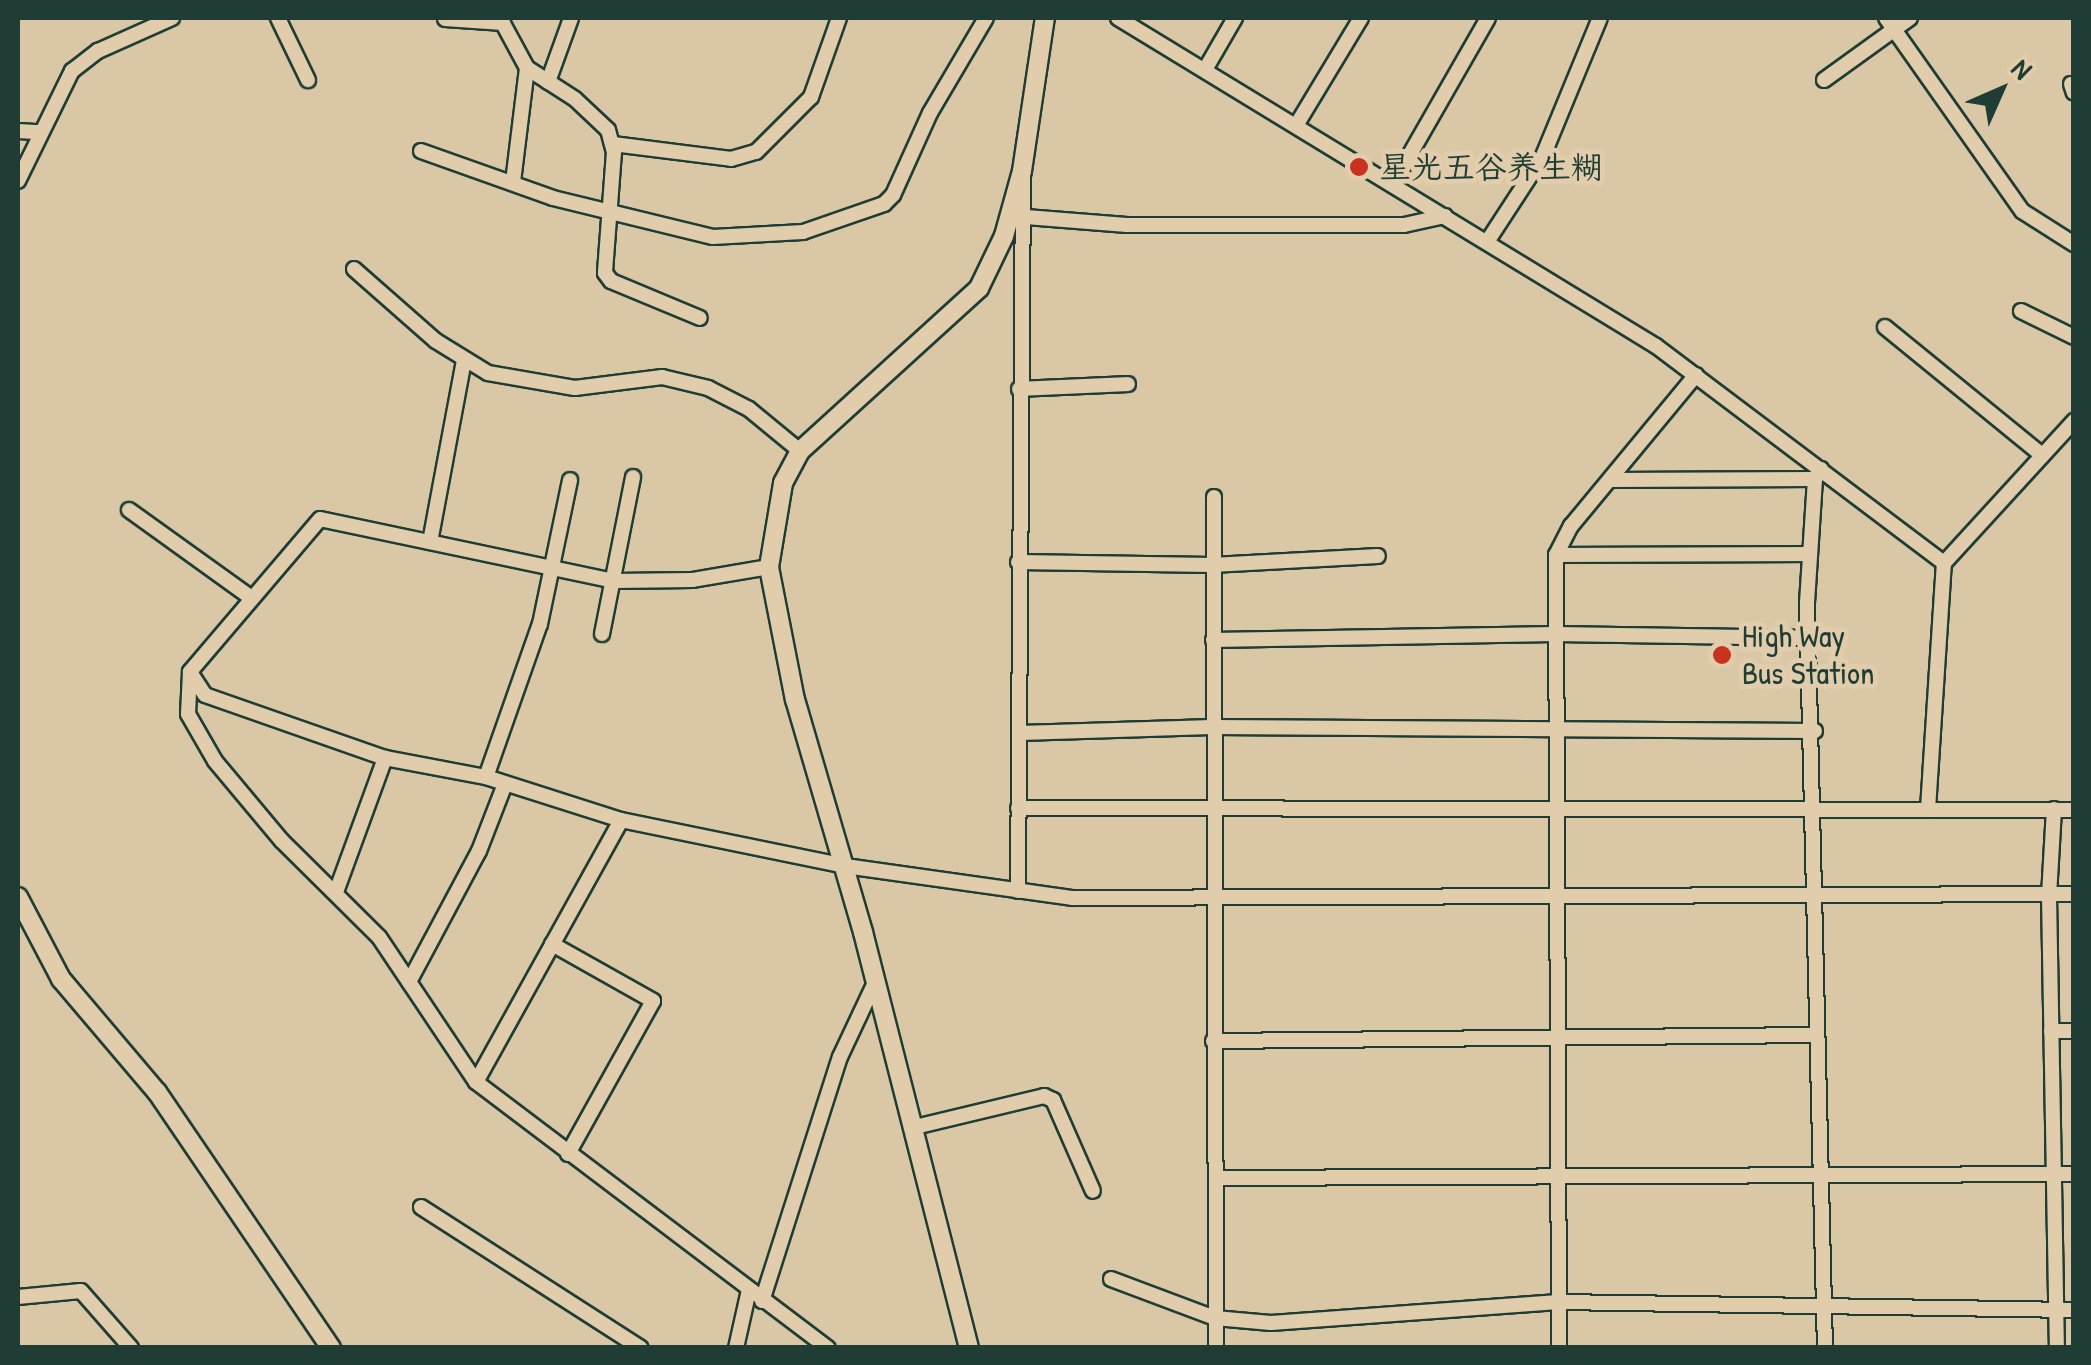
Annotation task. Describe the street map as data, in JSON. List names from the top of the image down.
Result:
{
  "places": ["星光五谷养生糊", "High Way Bus Station"],
  "north": "top right"
}
